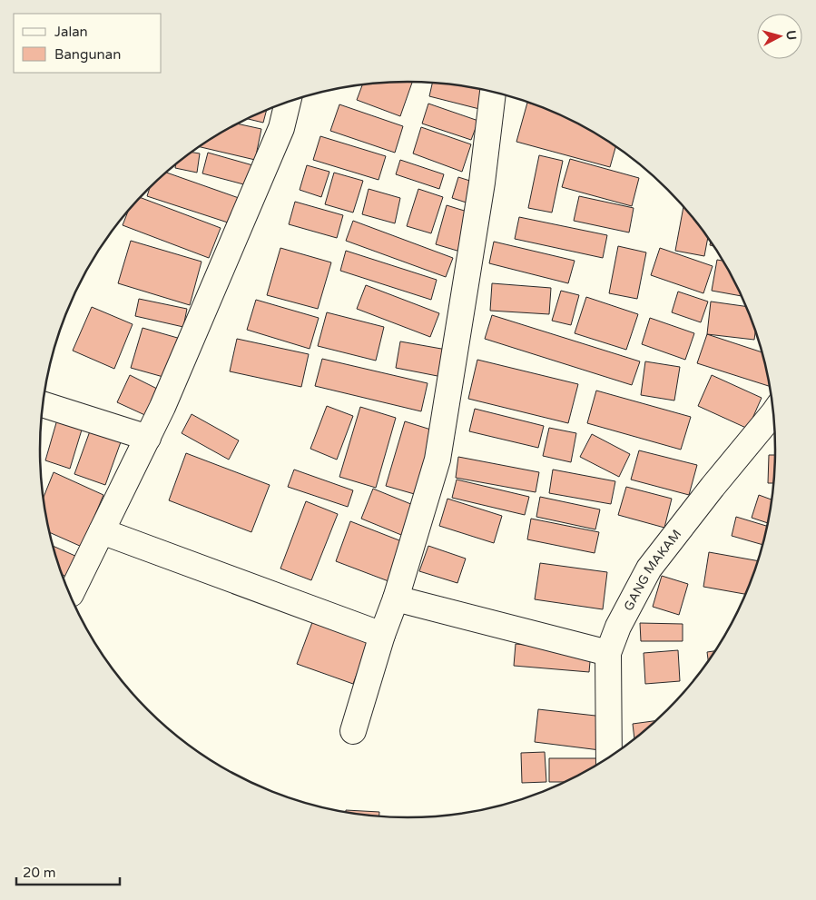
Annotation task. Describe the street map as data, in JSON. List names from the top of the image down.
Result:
{
  "streets": {
    "street": ["GANG MAKAM"]
  },
  "legend": ["Jalan", "Bangunan"],
  "scale_bar": "20 m",
  "north": "right"
}
